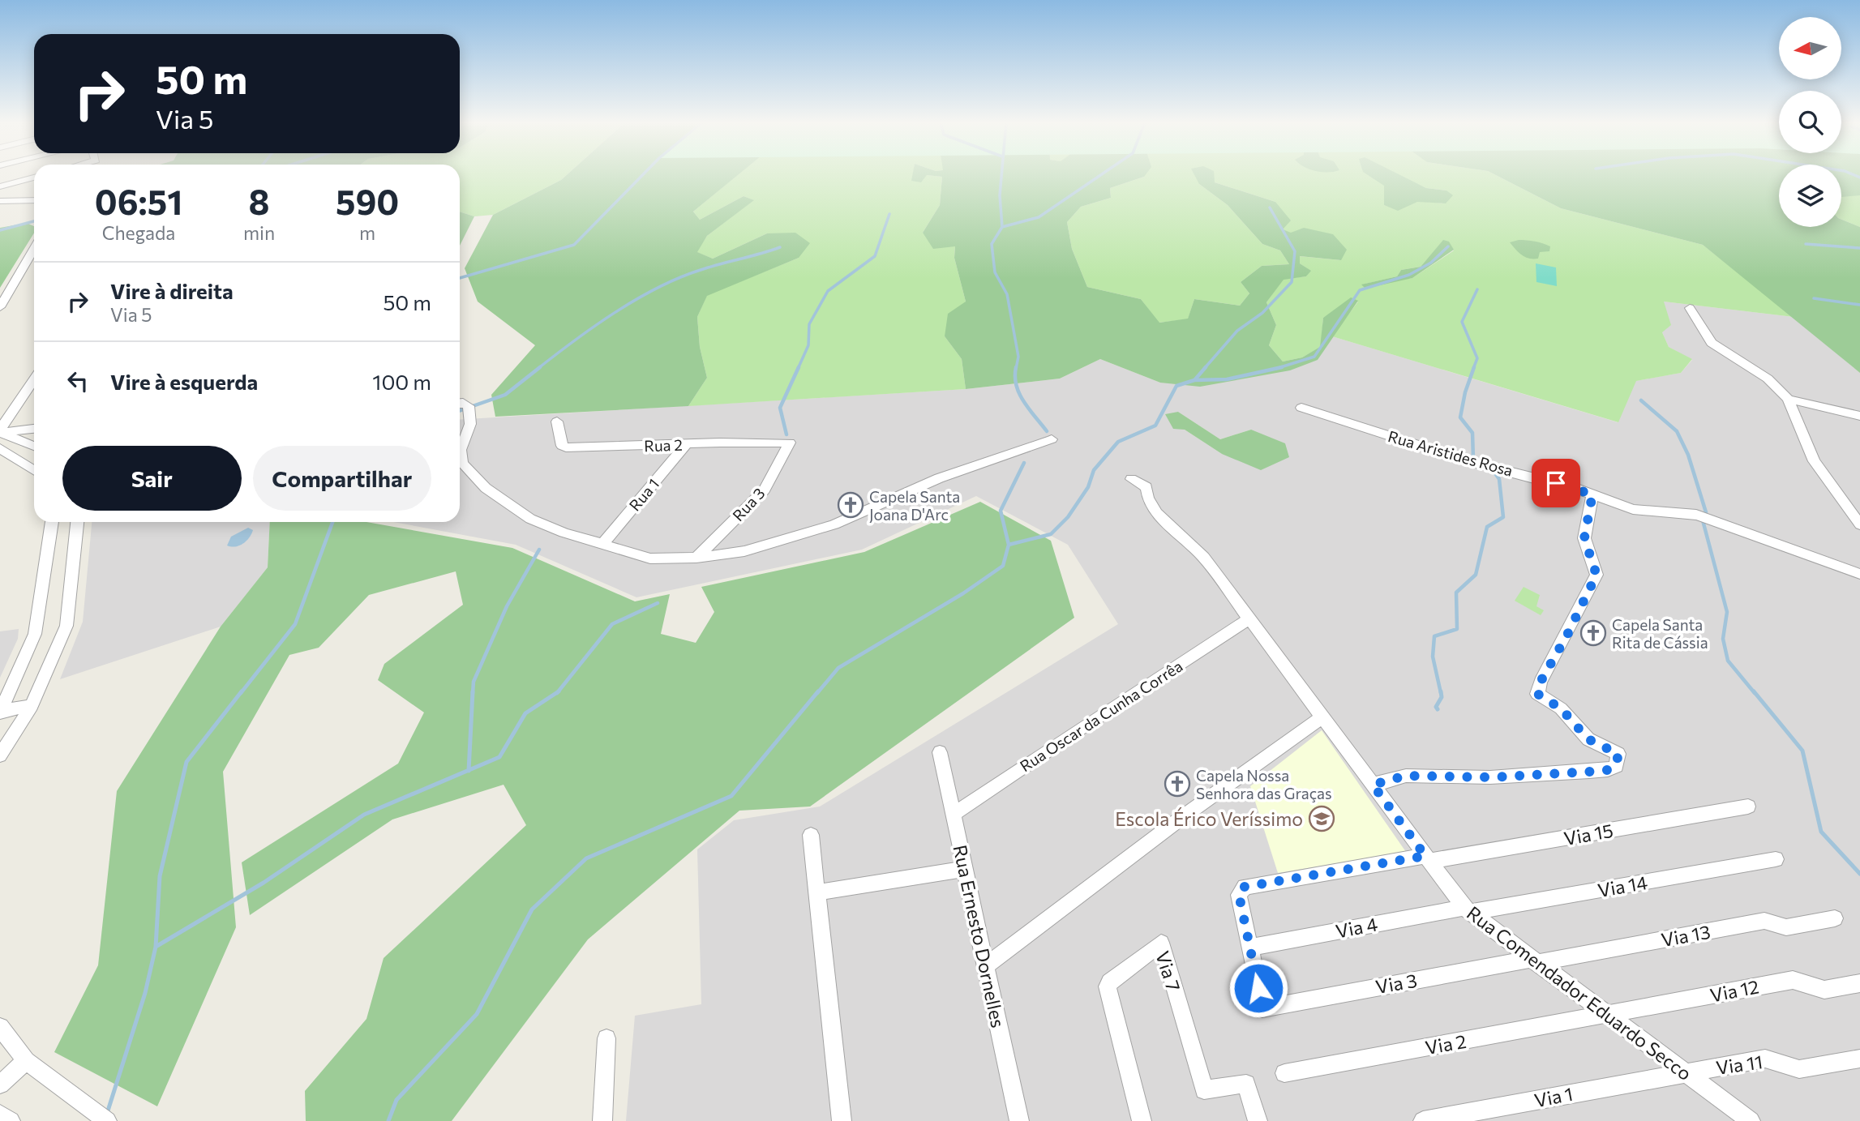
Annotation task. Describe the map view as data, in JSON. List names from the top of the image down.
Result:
{
  "streets": {
    "street": [
      "Rua 2",
      "Rua Aristides Rosa",
      "Rua 1",
      "Rua 3",
      "Rua Oscar da Cunha Corrêa",
      "Via 15",
      "Via 14",
      "Via 4",
      "Via 13",
      "Rua Ernesto Dornelles",
      "Via 7",
      "Via 3",
      "Via 12",
      "Rua Comendador Eduardo Secco",
      "Via 2",
      "Via 11",
      "Via 1"
    ]
  },
  "crossings": [
    ["Rua 2", "Rua 1"],
    ["Rua 2", "Rua 3"],
    ["Rua Oscar da Cunha Corrêa", "Rua Ernesto Dornelles"],
    ["Rua Oscar da Cunha Corrêa", "Rua Comendador Eduardo Secco"],
    ["Via 15", "Via 4"],
    ["Via 15", "Via 3"],
    ["Via 15", "Rua Comendador Eduardo Secco"],
    ["Via 14", "Via 4"],
    ["Via 14", "Rua Comendador Eduardo Secco"],
    ["Via 4", "Rua Comendador Eduardo Secco"],
    ["Via 13", "Via 3"],
    ["Via 13", "Rua Comendador Eduardo Secco"],
    ["Via 3", "Rua Comendador Eduardo Secco"],
    ["Via 12", "Rua Comendador Eduardo Secco"],
    ["Via 12", "Via 2"],
    ["Rua Comendador Eduardo Secco", "Via 2"],
    ["Rua Comendador Eduardo Secco", "Via 11"],
    ["Rua Comendador Eduardo Secco", "Via 1"],
    ["Via 11", "Via 1"]
  ],
  "places": {
    "church": ["Capela Santa Joana D'Arc", "Capela Santa Rita de Cássia", "Capela Nossa Senhora das Graças"],
    "school or university": ["Escola Érico Veríssimo"]
  },
  "north": "left",
  "page": {
    "turn": ["50 m", "Via 5"],
    "eta": [
      "06:51",
      "Chegada",
      "8",
      "min",
      "590",
      "m"
    ],
    "list": [
      {
        "name": "Vire à direita",
        "note": "Via 5",
        "value": "50 m"
      },
      {
        "name": "Vire à esquerda",
        "value": "100 m"
      }
    ],
    "buttons": ["Sair", "Compartilhar"]
  }
}
